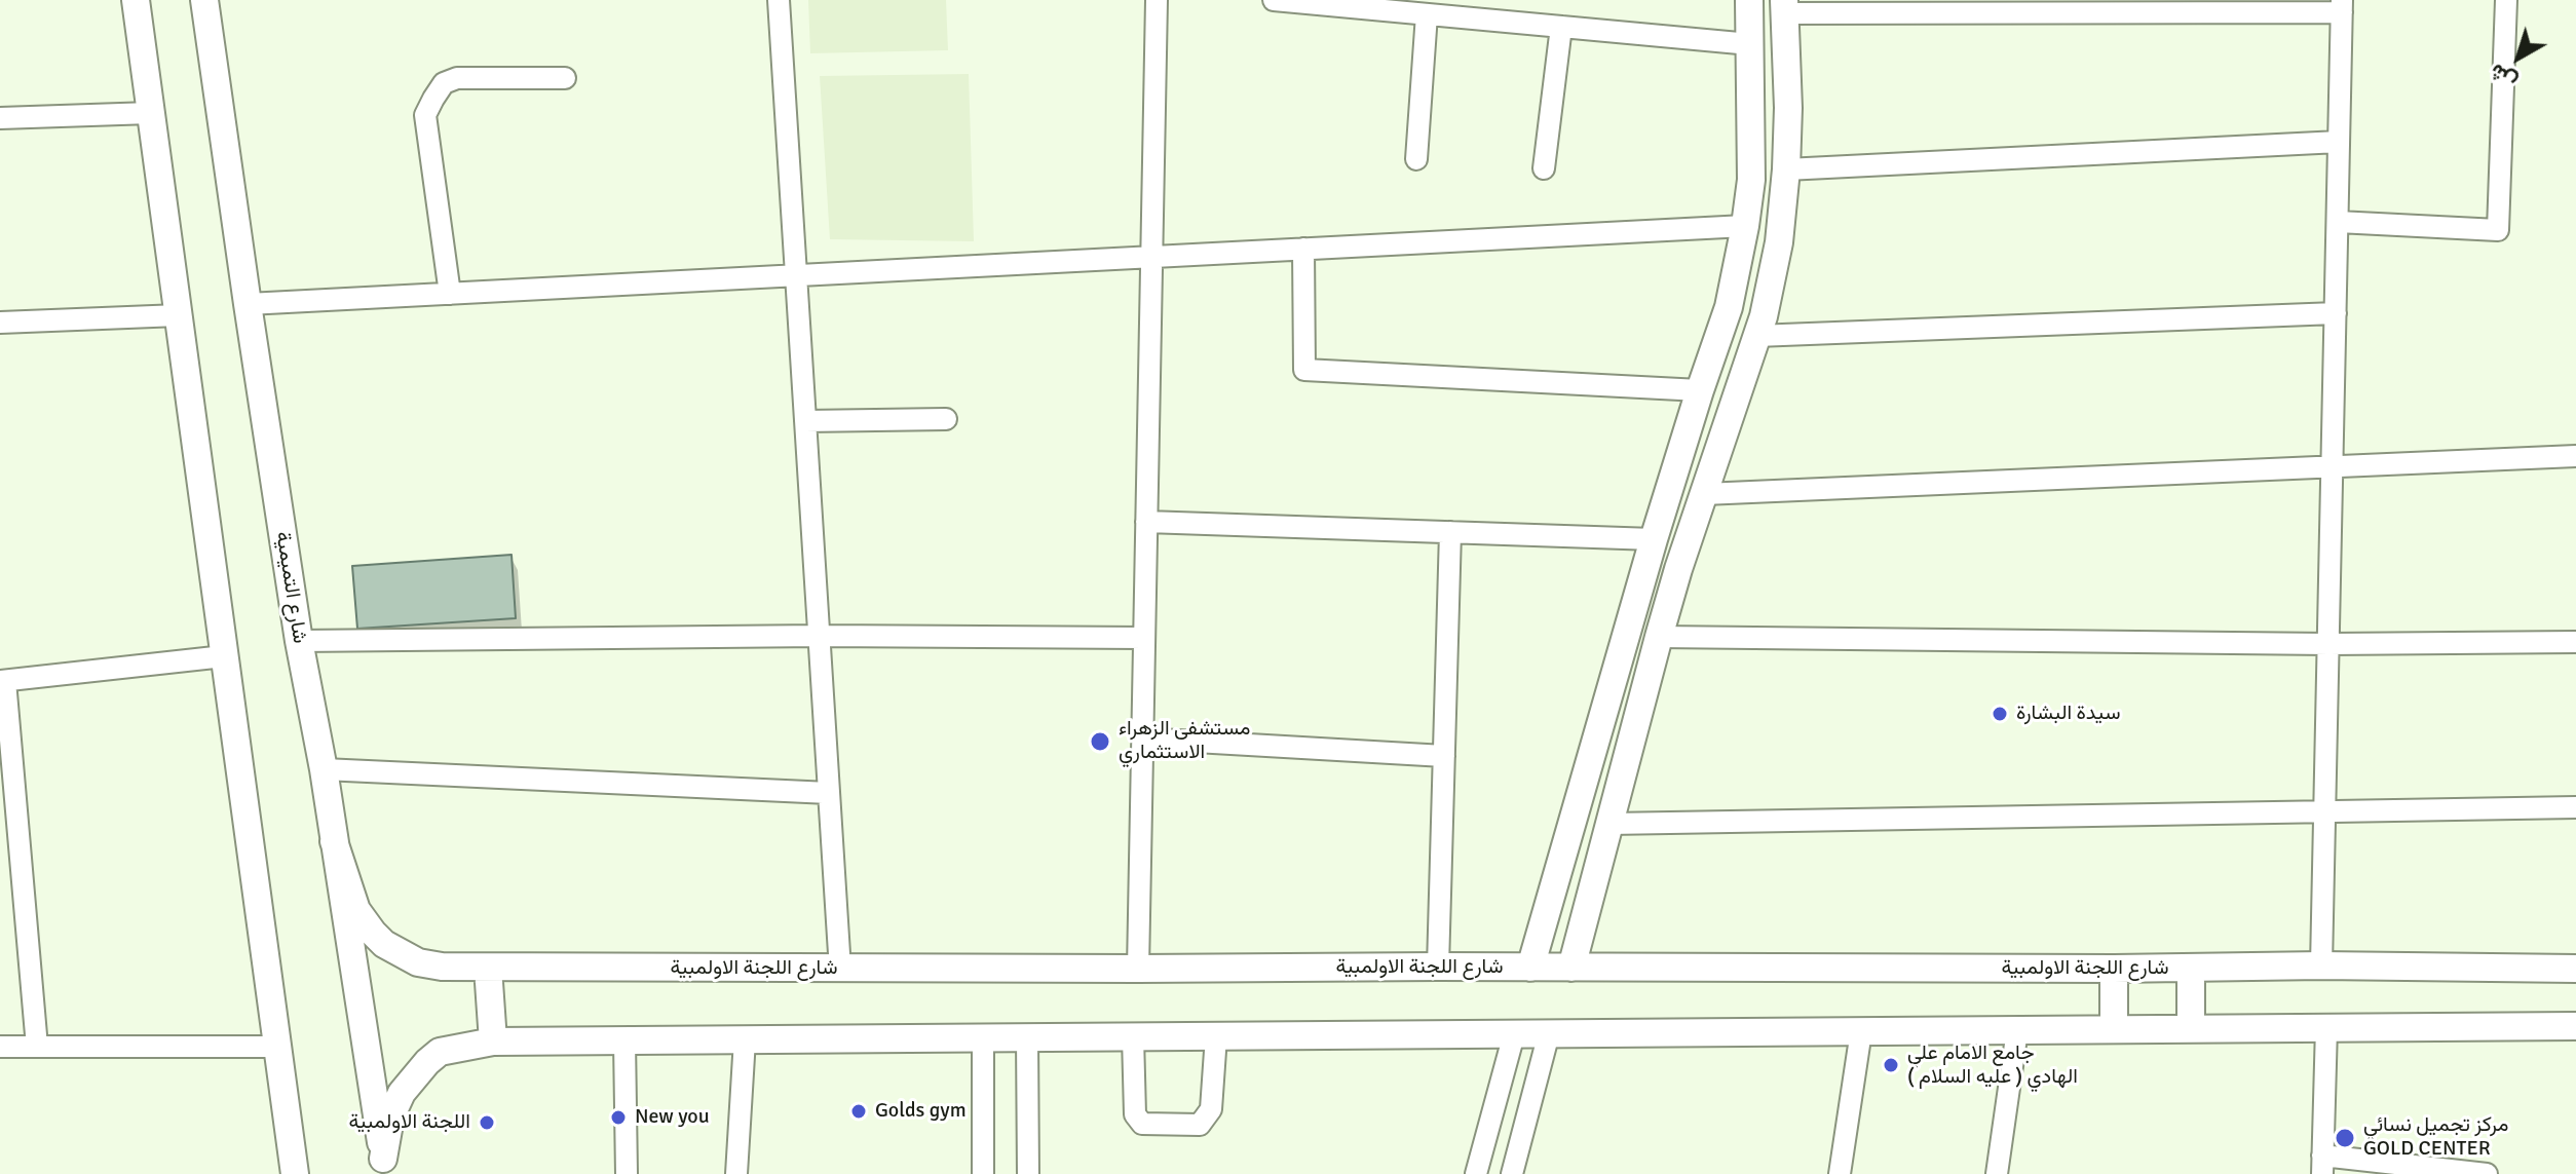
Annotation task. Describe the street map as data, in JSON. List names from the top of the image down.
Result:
{
  "streets": {
    "main road": ["شارع التميمية", "شارع اللجنة الاولمبية"]
  },
  "crossings": [
    ["شارع التميمية", "شارع اللجنة الاولمبية"]
  ],
  "places": [
    "سيدة البشارة",
    "مستشفى الزهراء الاستثماري",
    "جامع الامام علي الهادي ( عليه السلام )",
    "Golds gym",
    "New you",
    "اللجنة الاولمبية",
    "مركز تجميل نسائي GOLD CENTER"
  ],
  "north": "bottom left"
}
